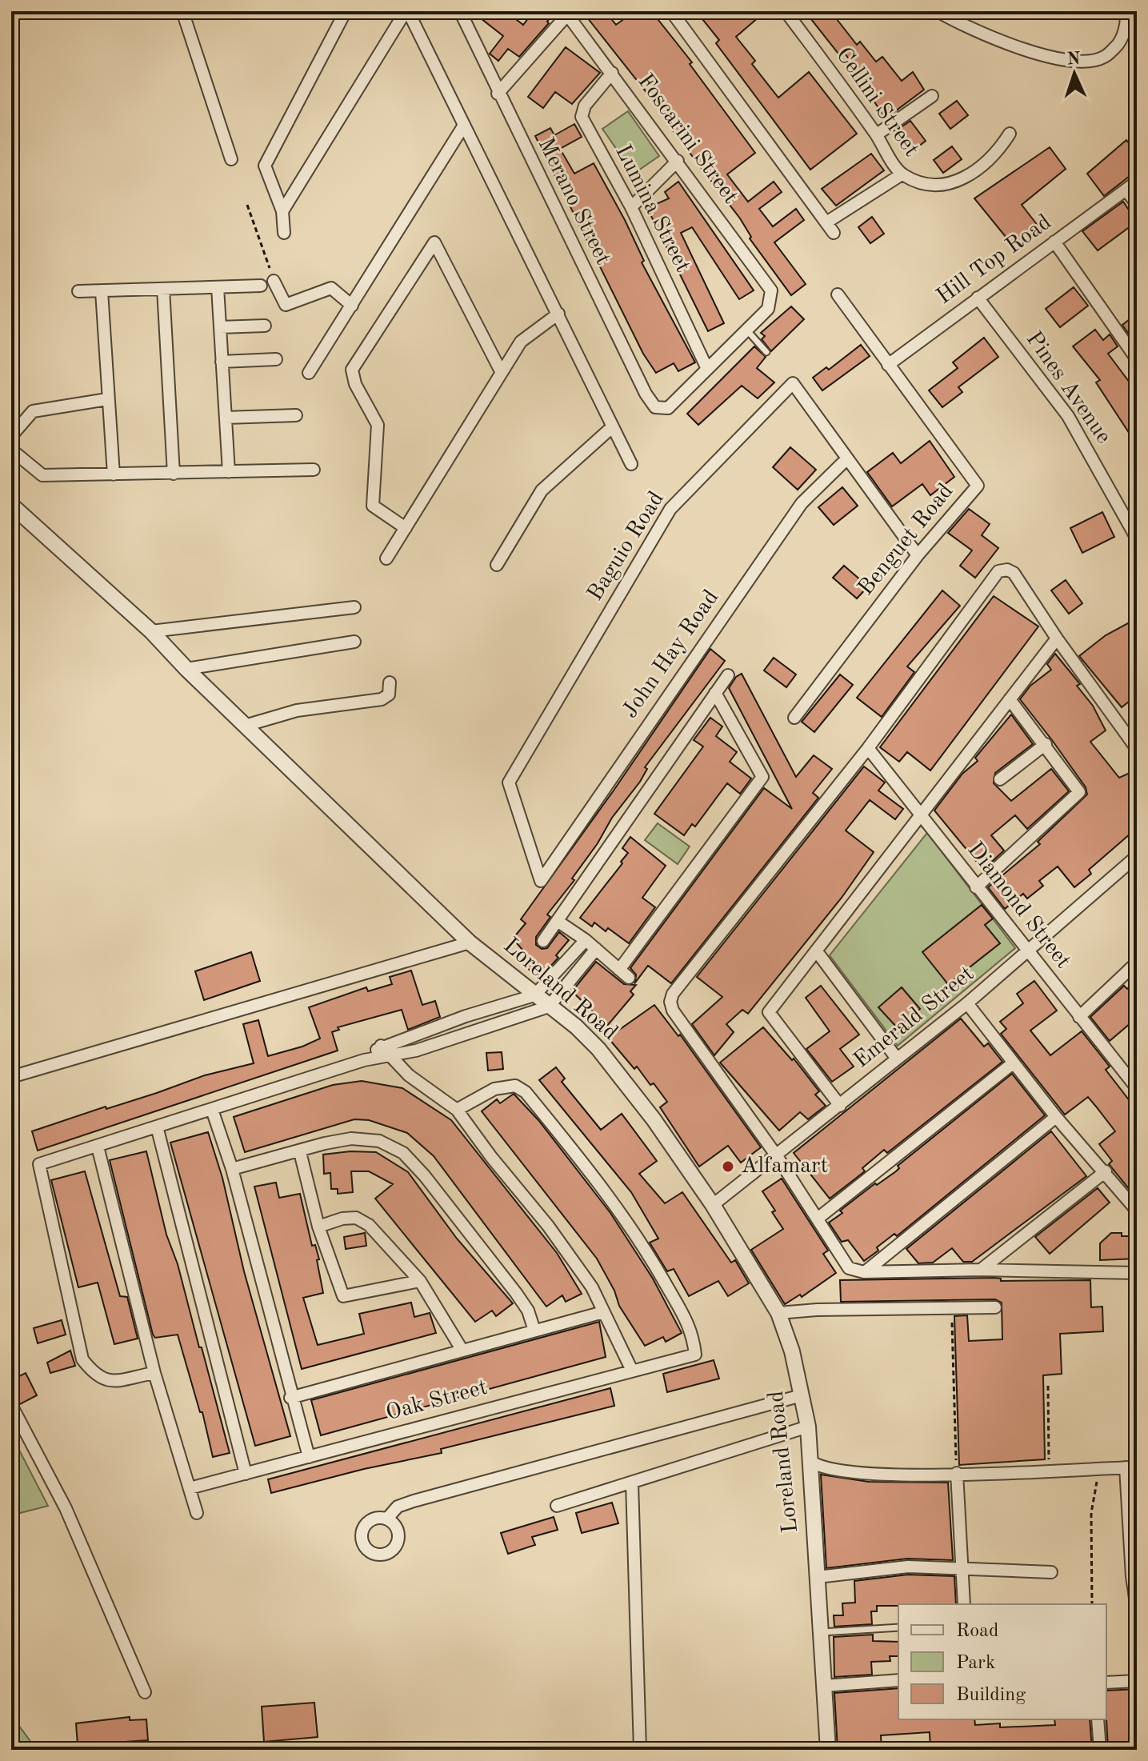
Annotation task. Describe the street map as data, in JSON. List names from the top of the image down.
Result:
{
  "streets": {
    "street": [
      "Cellini Street",
      "Foscarini Street",
      "Merano Street",
      "Lumina Street",
      "Hill Top Road",
      "Pines Avenue",
      "Benguet Road",
      "Baguio Road",
      "John Hay Road",
      "Diamond Street",
      "Loreland Road",
      "Emerald Street",
      "Oak Street"
    ]
  },
  "crossings": [
    ["Foscarini Street", "Lumina Street"],
    ["Merano Street", "Lumina Street"],
    ["Hill Top Road", "Pines Avenue"],
    ["Hill Top Road", "Benguet Road"],
    ["Benguet Road", "Baguio Road"],
    ["Baguio Road", "John Hay Road"],
    ["Diamond Street", "Emerald Street"],
    ["Loreland Road", "Emerald Street"]
  ],
  "places": ["Alfamart"],
  "legend": ["Road", "Park", "Building"],
  "north": "top"
}
